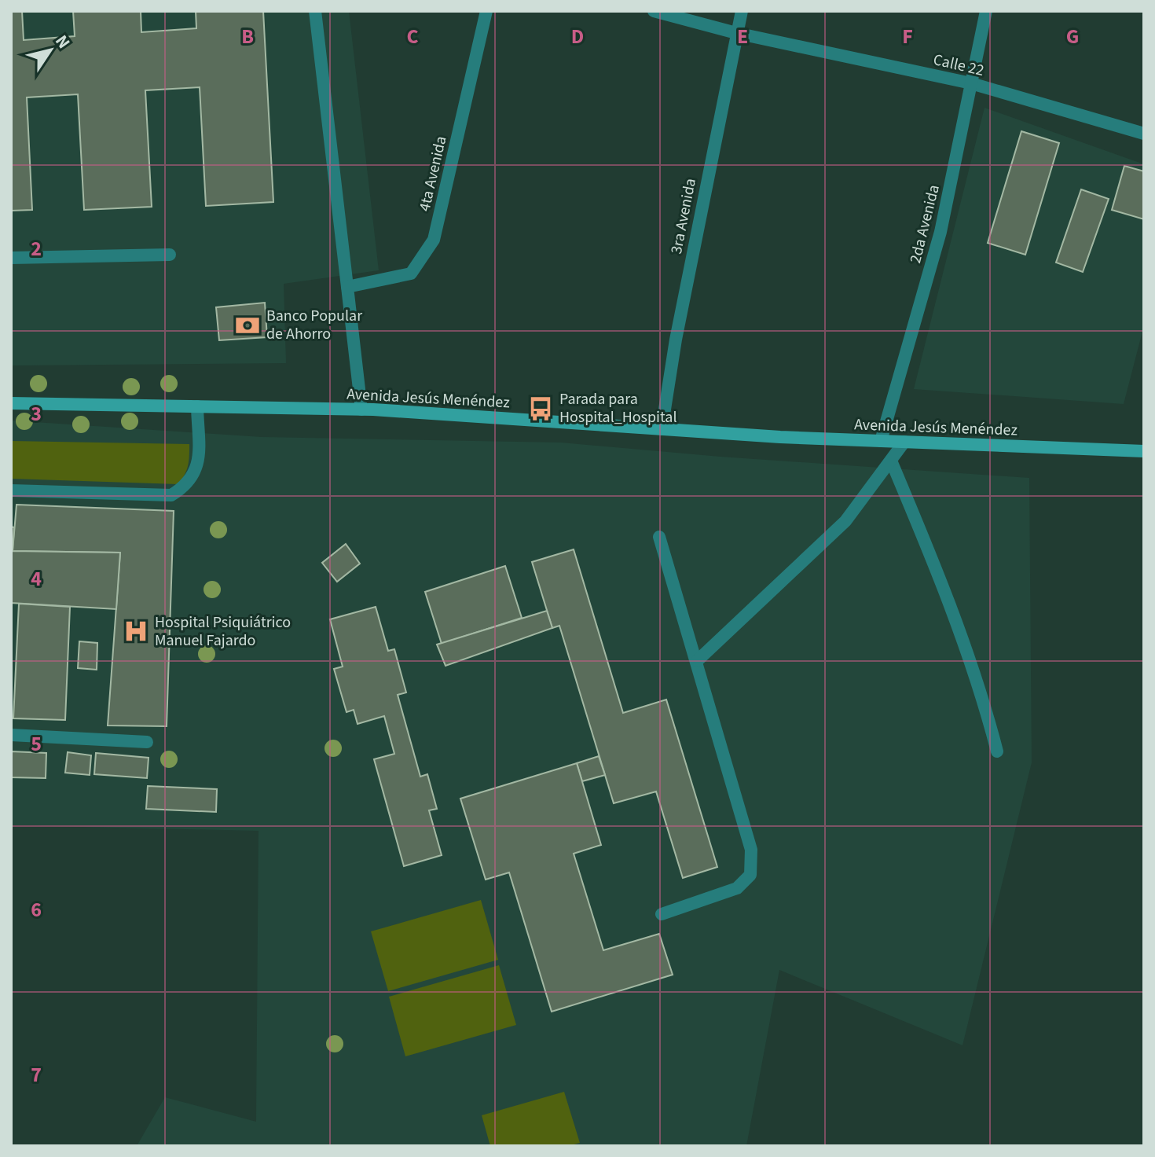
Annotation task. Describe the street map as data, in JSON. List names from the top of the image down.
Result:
{
  "streets": {
    "main road": ["Avenida Jesús Menéndez"],
    "street": [
      "Calle 22",
      "4ta Avenida",
      "3ra Avenida",
      "2da Avenida"
    ]
  },
  "crossings": [
    ["Calle 22", "3ra Avenida"],
    ["Calle 22", "2da Avenida"],
    ["3ra Avenida", "Avenida Jesús Menéndez"],
    ["2da Avenida", "Avenida Jesús Menéndez"]
  ],
  "places": {
    "bank": ["Banco Popular de Ahorro"],
    "bus stop": ["Parada para Hospital_Hospital"],
    "hospital": ["Hospital Psiquiátrico Manuel Fajardo"]
  },
  "north": "top right",
  "grid": {
    "columns": [
      "B",
      "C",
      "D",
      "E",
      "F",
      "G"
    ],
    "rows": [
      "2",
      "3",
      "4",
      "5",
      "6",
      "7"
    ]
  }
}
